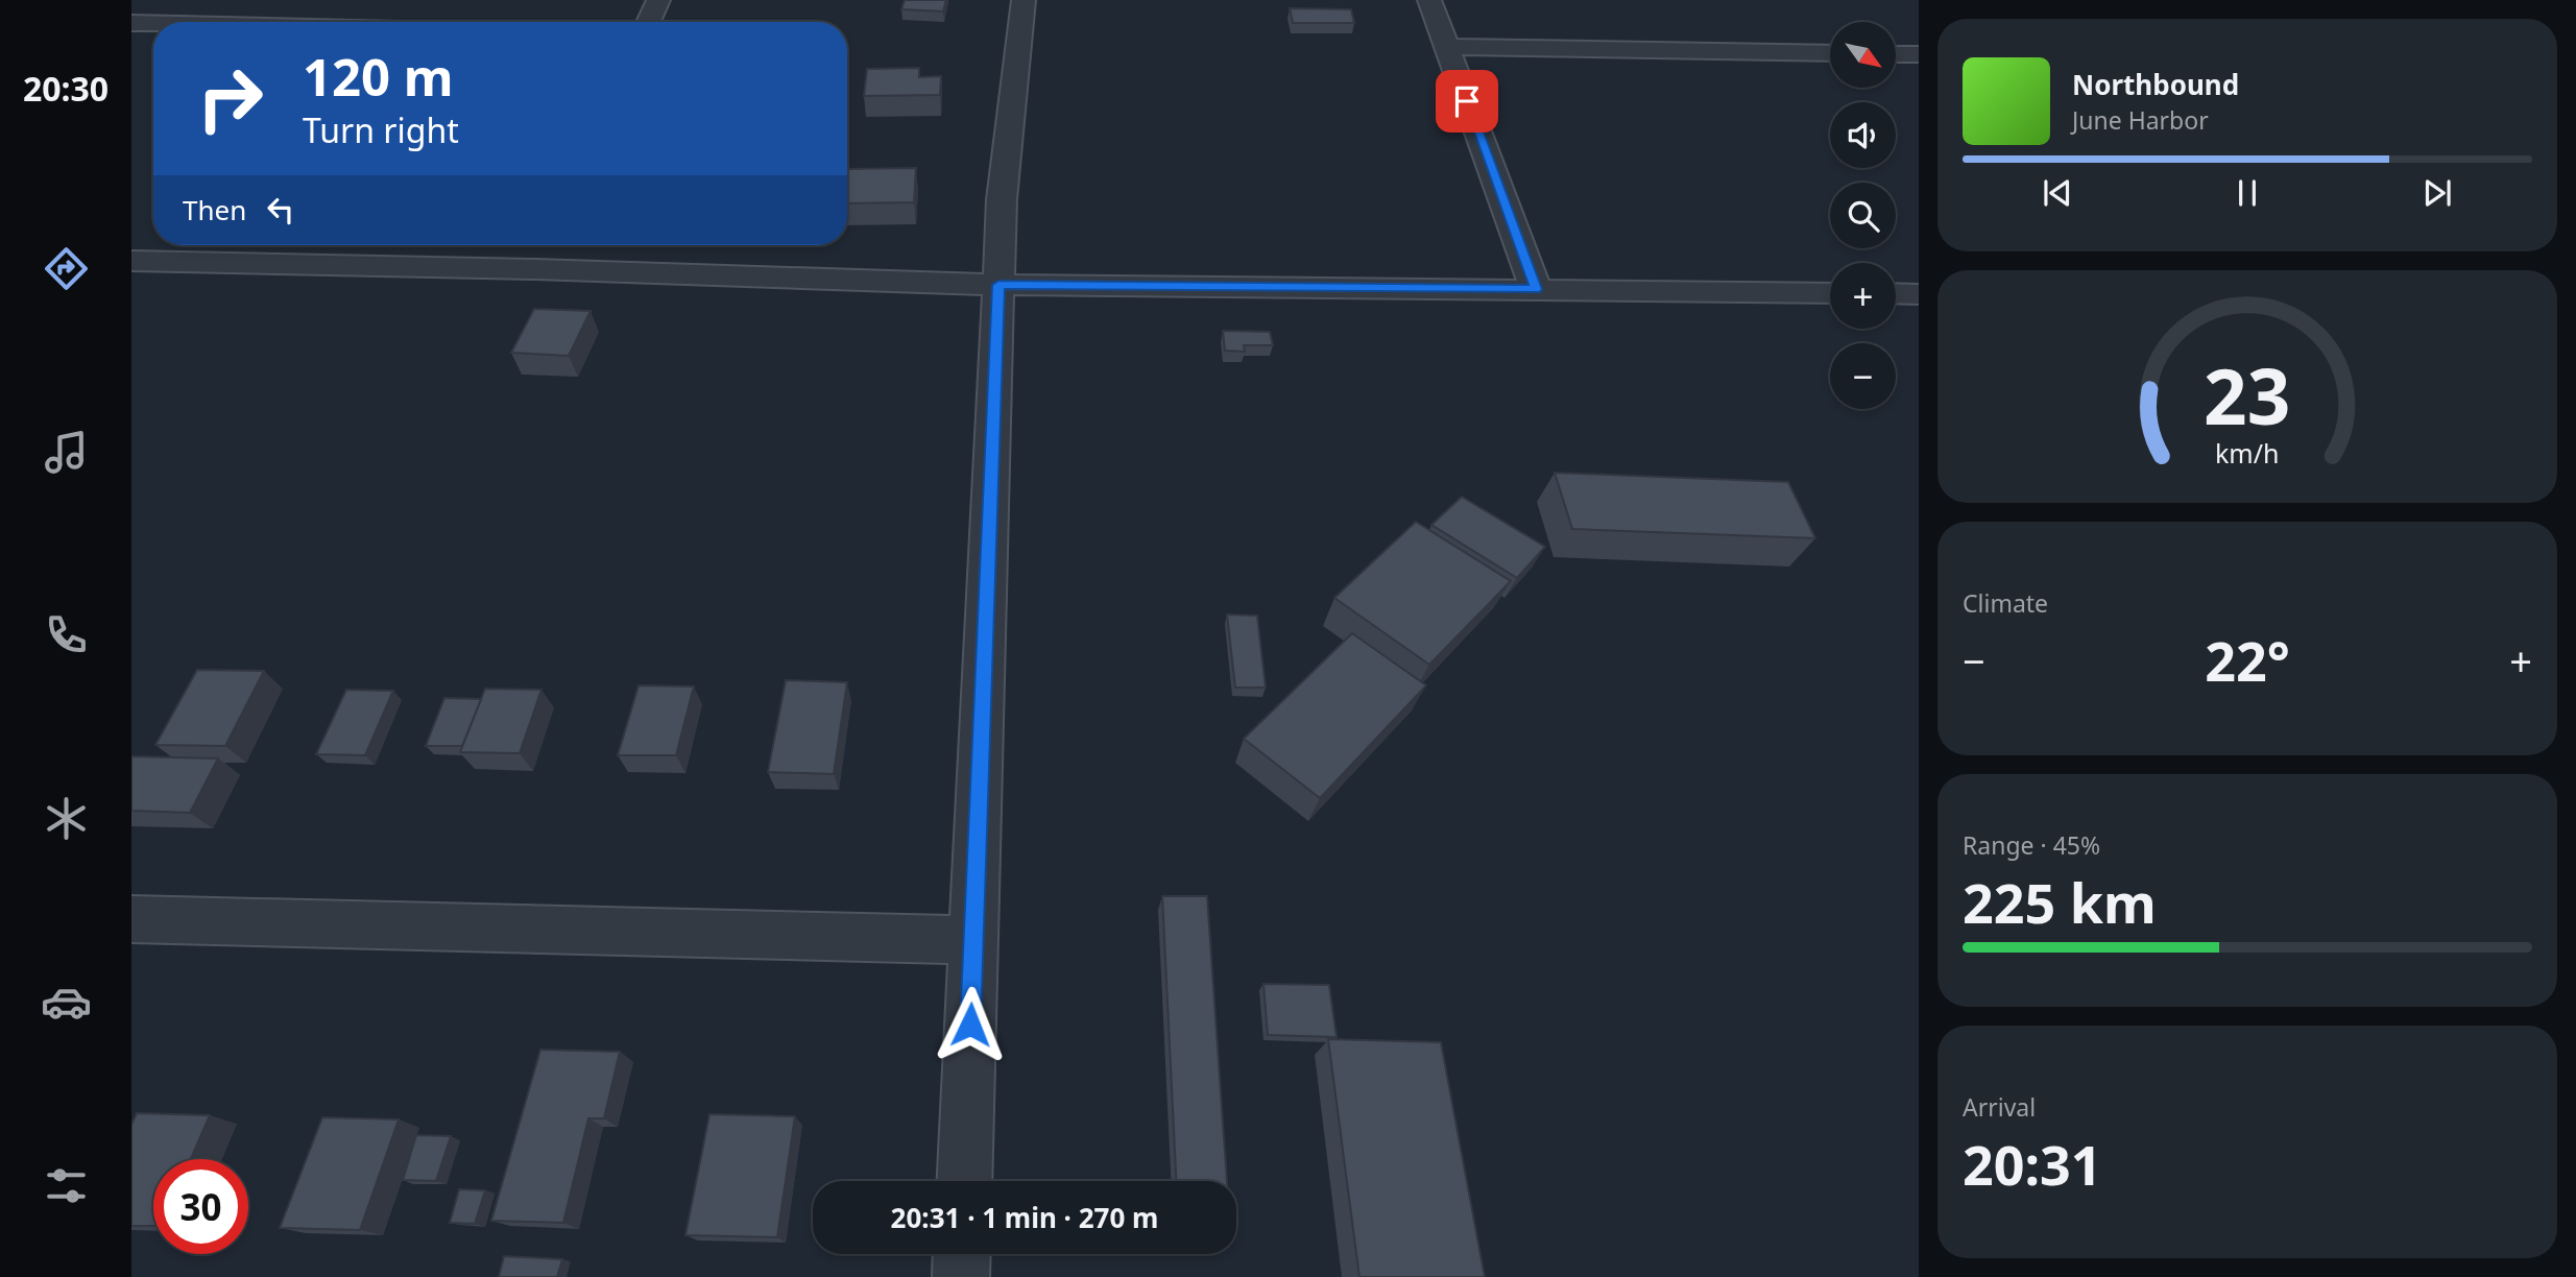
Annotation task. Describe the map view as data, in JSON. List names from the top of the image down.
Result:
{
  "north": "bottom right",
  "page": {
    "tabs": "20:30",
    "map_buttons": ["+", "−"],
    "turn": ["120 m", "Turn right"],
    "song": ["Northbound", "June Harbor"],
    "then": "Then",
    "tile": [
      "Climate",
      ["Range · 45%", "225 km"],
      ["Arrival", "20:31"]
    ],
    "heat": ["−", "22°", "+"],
    "limit": "30",
    "trip": "20:31 · 1 min · 270 m",
    "gauge": ["23", "km/h"]
  }
}
